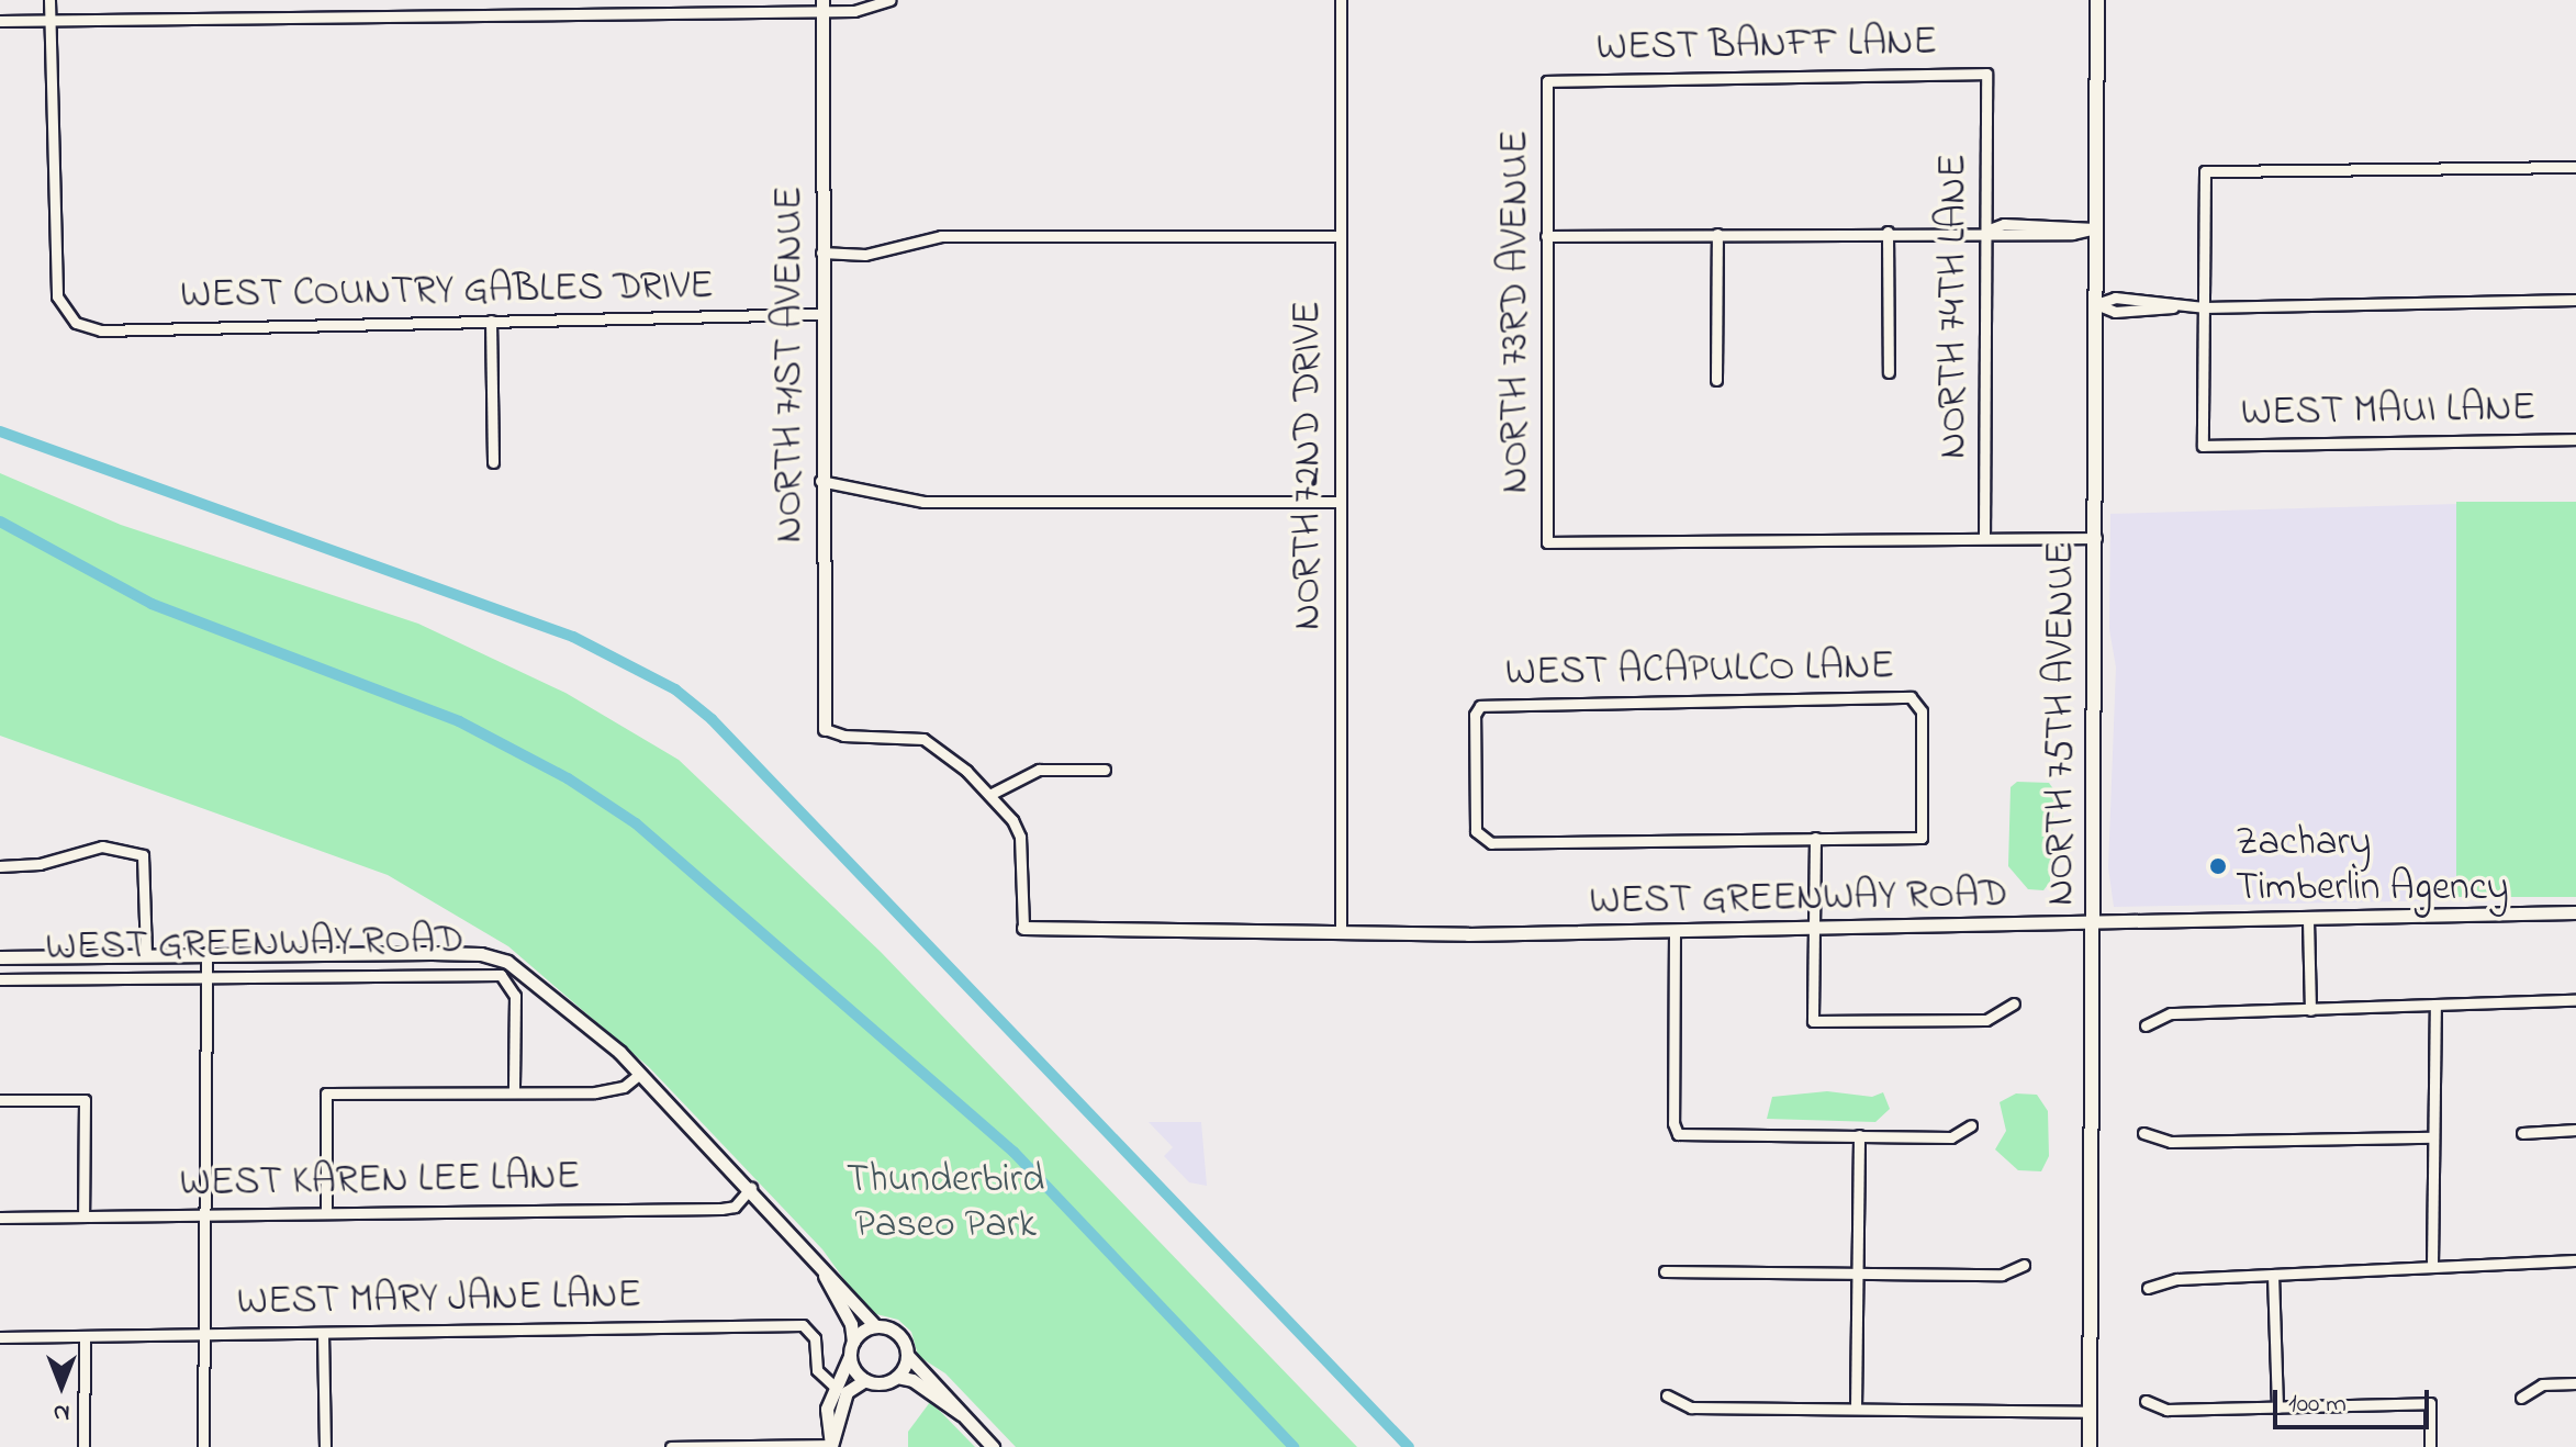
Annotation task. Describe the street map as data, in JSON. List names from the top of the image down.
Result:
{
  "streets": {
    "main road": ["NORTH 75TH AVENUE"],
    "street": [
      "WEST BANFF LANE",
      "WEST COUNTRY GABLES DRIVE",
      "NORTH 74TH LANE",
      "NORTH 73RD AVENUE",
      "NORTH 71ST AVENUE",
      "WEST MAUI LANE",
      "NORTH 72ND DRIVE",
      "WEST ACAPULCO LANE",
      "WEST GREENWAY ROAD",
      "WEST KAREN LEE LANE",
      "WEST MARY JANE LANE"
    ]
  },
  "crossings": [
    ["WEST BANFF LANE", "NORTH 74TH LANE"],
    ["WEST BANFF LANE", "NORTH 73RD AVENUE"],
    ["WEST COUNTRY GABLES DRIVE", "NORTH 71ST AVENUE"],
    ["NORTH 74TH LANE", "NORTH 73RD AVENUE"],
    ["NORTH 72ND DRIVE", "WEST GREENWAY ROAD"],
    ["NORTH 75TH AVENUE", "WEST GREENWAY ROAD"]
  ],
  "parks": ["Thunderbird Paseo Park"],
  "places": ["Zachary Timberlin Agency"],
  "scale_bar": "100 m",
  "north": "bottom"
}
